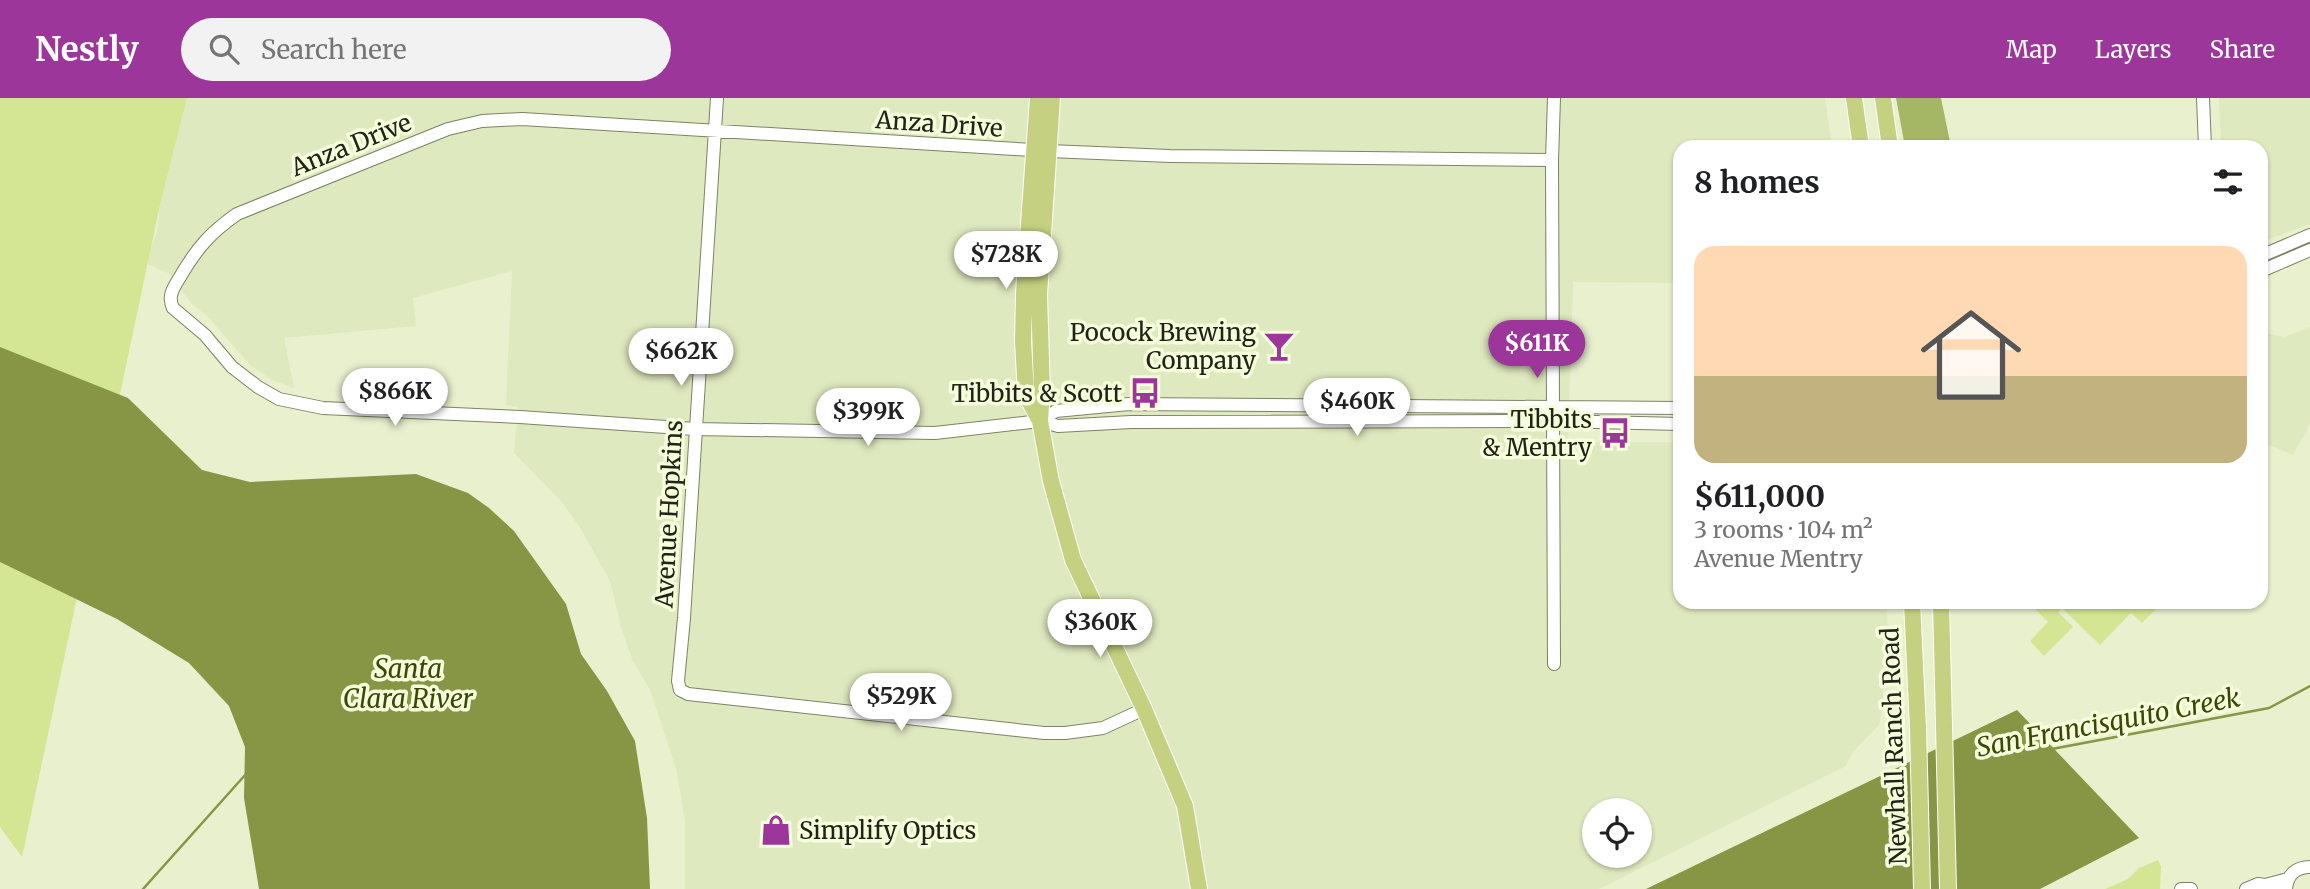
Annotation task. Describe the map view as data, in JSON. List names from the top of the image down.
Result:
{
  "streets": {
    "main road": ["Newhall Ranch Road"],
    "street": ["Anza Drive", "Avenue Hopkins"]
  },
  "crossings": [
    ["Anza Drive", "Avenue Hopkins"]
  ],
  "water": ["Santa Clara River", "San Francisquito Creek"],
  "places": {
    "bar": ["Pocock Brewing Company"],
    "bus stop": ["Tibbits & Scott", "Tibbits & Mentry"],
    "shop": ["Simplify Optics"]
  },
  "page": {
    "header": "Nestly",
    "search": "Search here",
    "nav": ["Map", "Layers", "Share"],
    "heading": "8 homes",
    "list": [
      {
        "name": "$611,000",
        "note": "3 rooms · 104 m² · Avenue Mentry"
      }
    ],
    "price": [
      "$728K",
      "$611K",
      "$662K",
      "$866K",
      "$460K",
      "$399K",
      "$360K",
      "$529K"
    ]
  }
}
